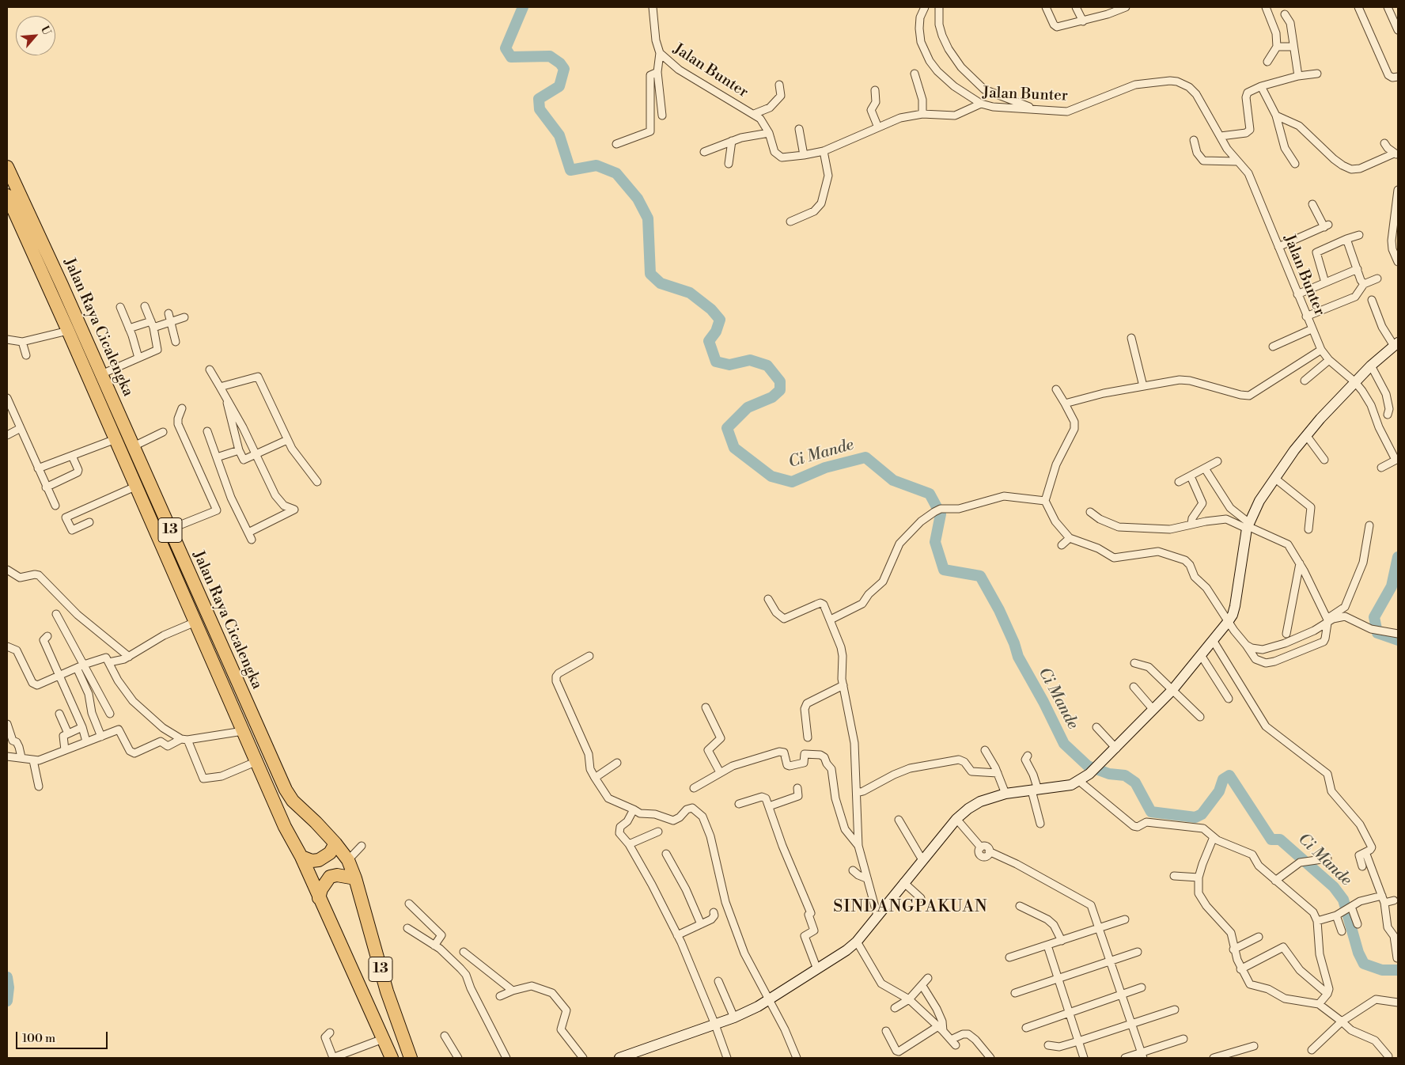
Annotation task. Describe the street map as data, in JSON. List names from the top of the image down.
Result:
{
  "streets": {
    "highway": ["Jalan Raya Cicalengka", "13"],
    "street": ["Jalan Bunter"]
  },
  "districts": ["SINDANGPAKUAN"],
  "water": ["Ci Mande"],
  "scale_bar": "100 m",
  "north": "top right"
}
